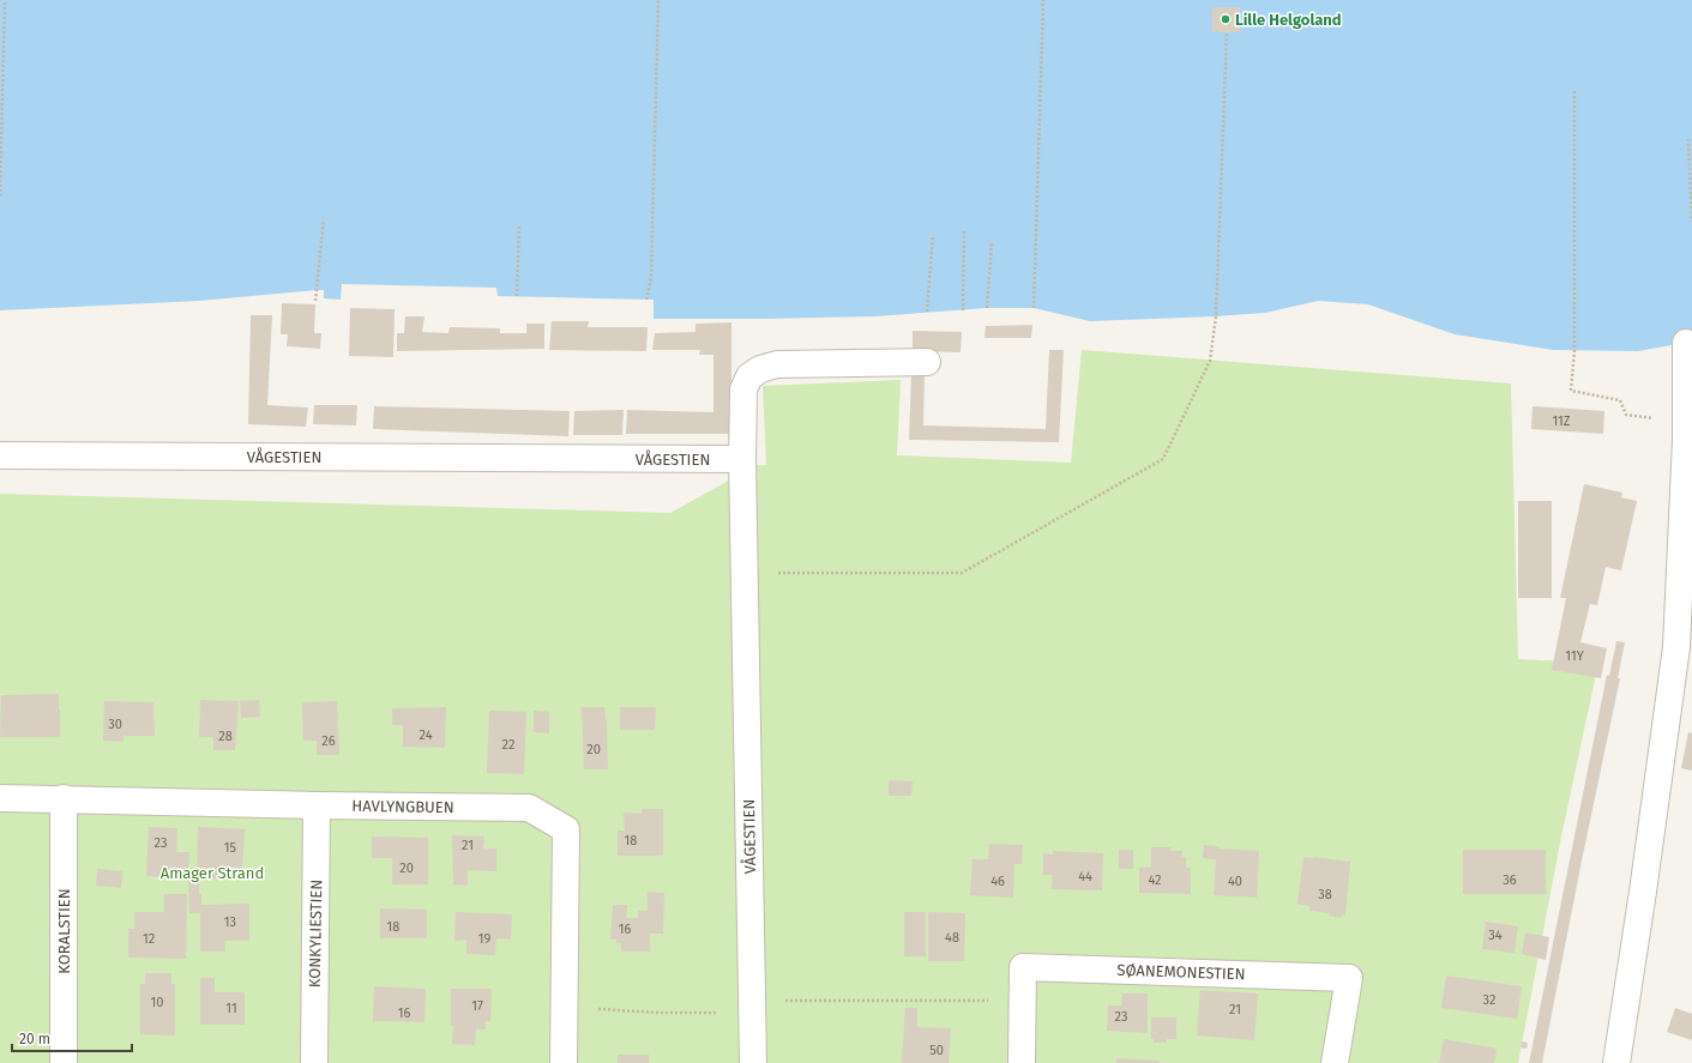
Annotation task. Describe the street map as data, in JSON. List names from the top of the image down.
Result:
{
  "streets": {
    "street": [
      "VÅGESTIEN",
      "HAVLYNGBUEN",
      "KORALSTIEN",
      "KONKYLIESTIEN",
      "SØANEMONESTIEN"
    ]
  },
  "crossings": [
    ["HAVLYNGBUEN", "KORALSTIEN"],
    ["HAVLYNGBUEN", "KONKYLIESTIEN"]
  ],
  "parks": ["Amager Strand"],
  "places": ["Lille Helgoland"],
  "house_numbers": [
    "11Z",
    "11Y",
    "30",
    "24",
    "28",
    "26",
    "22",
    "20",
    "18",
    "23",
    "21",
    "15",
    "20",
    "44",
    "42",
    "36",
    "46",
    "40",
    "38",
    "13",
    "18",
    "16",
    "34",
    "48",
    "12",
    "19",
    "32",
    "10",
    "17",
    "11",
    "21",
    "16",
    "23",
    "50"
  ],
  "scale_bar": "20 m"
}
